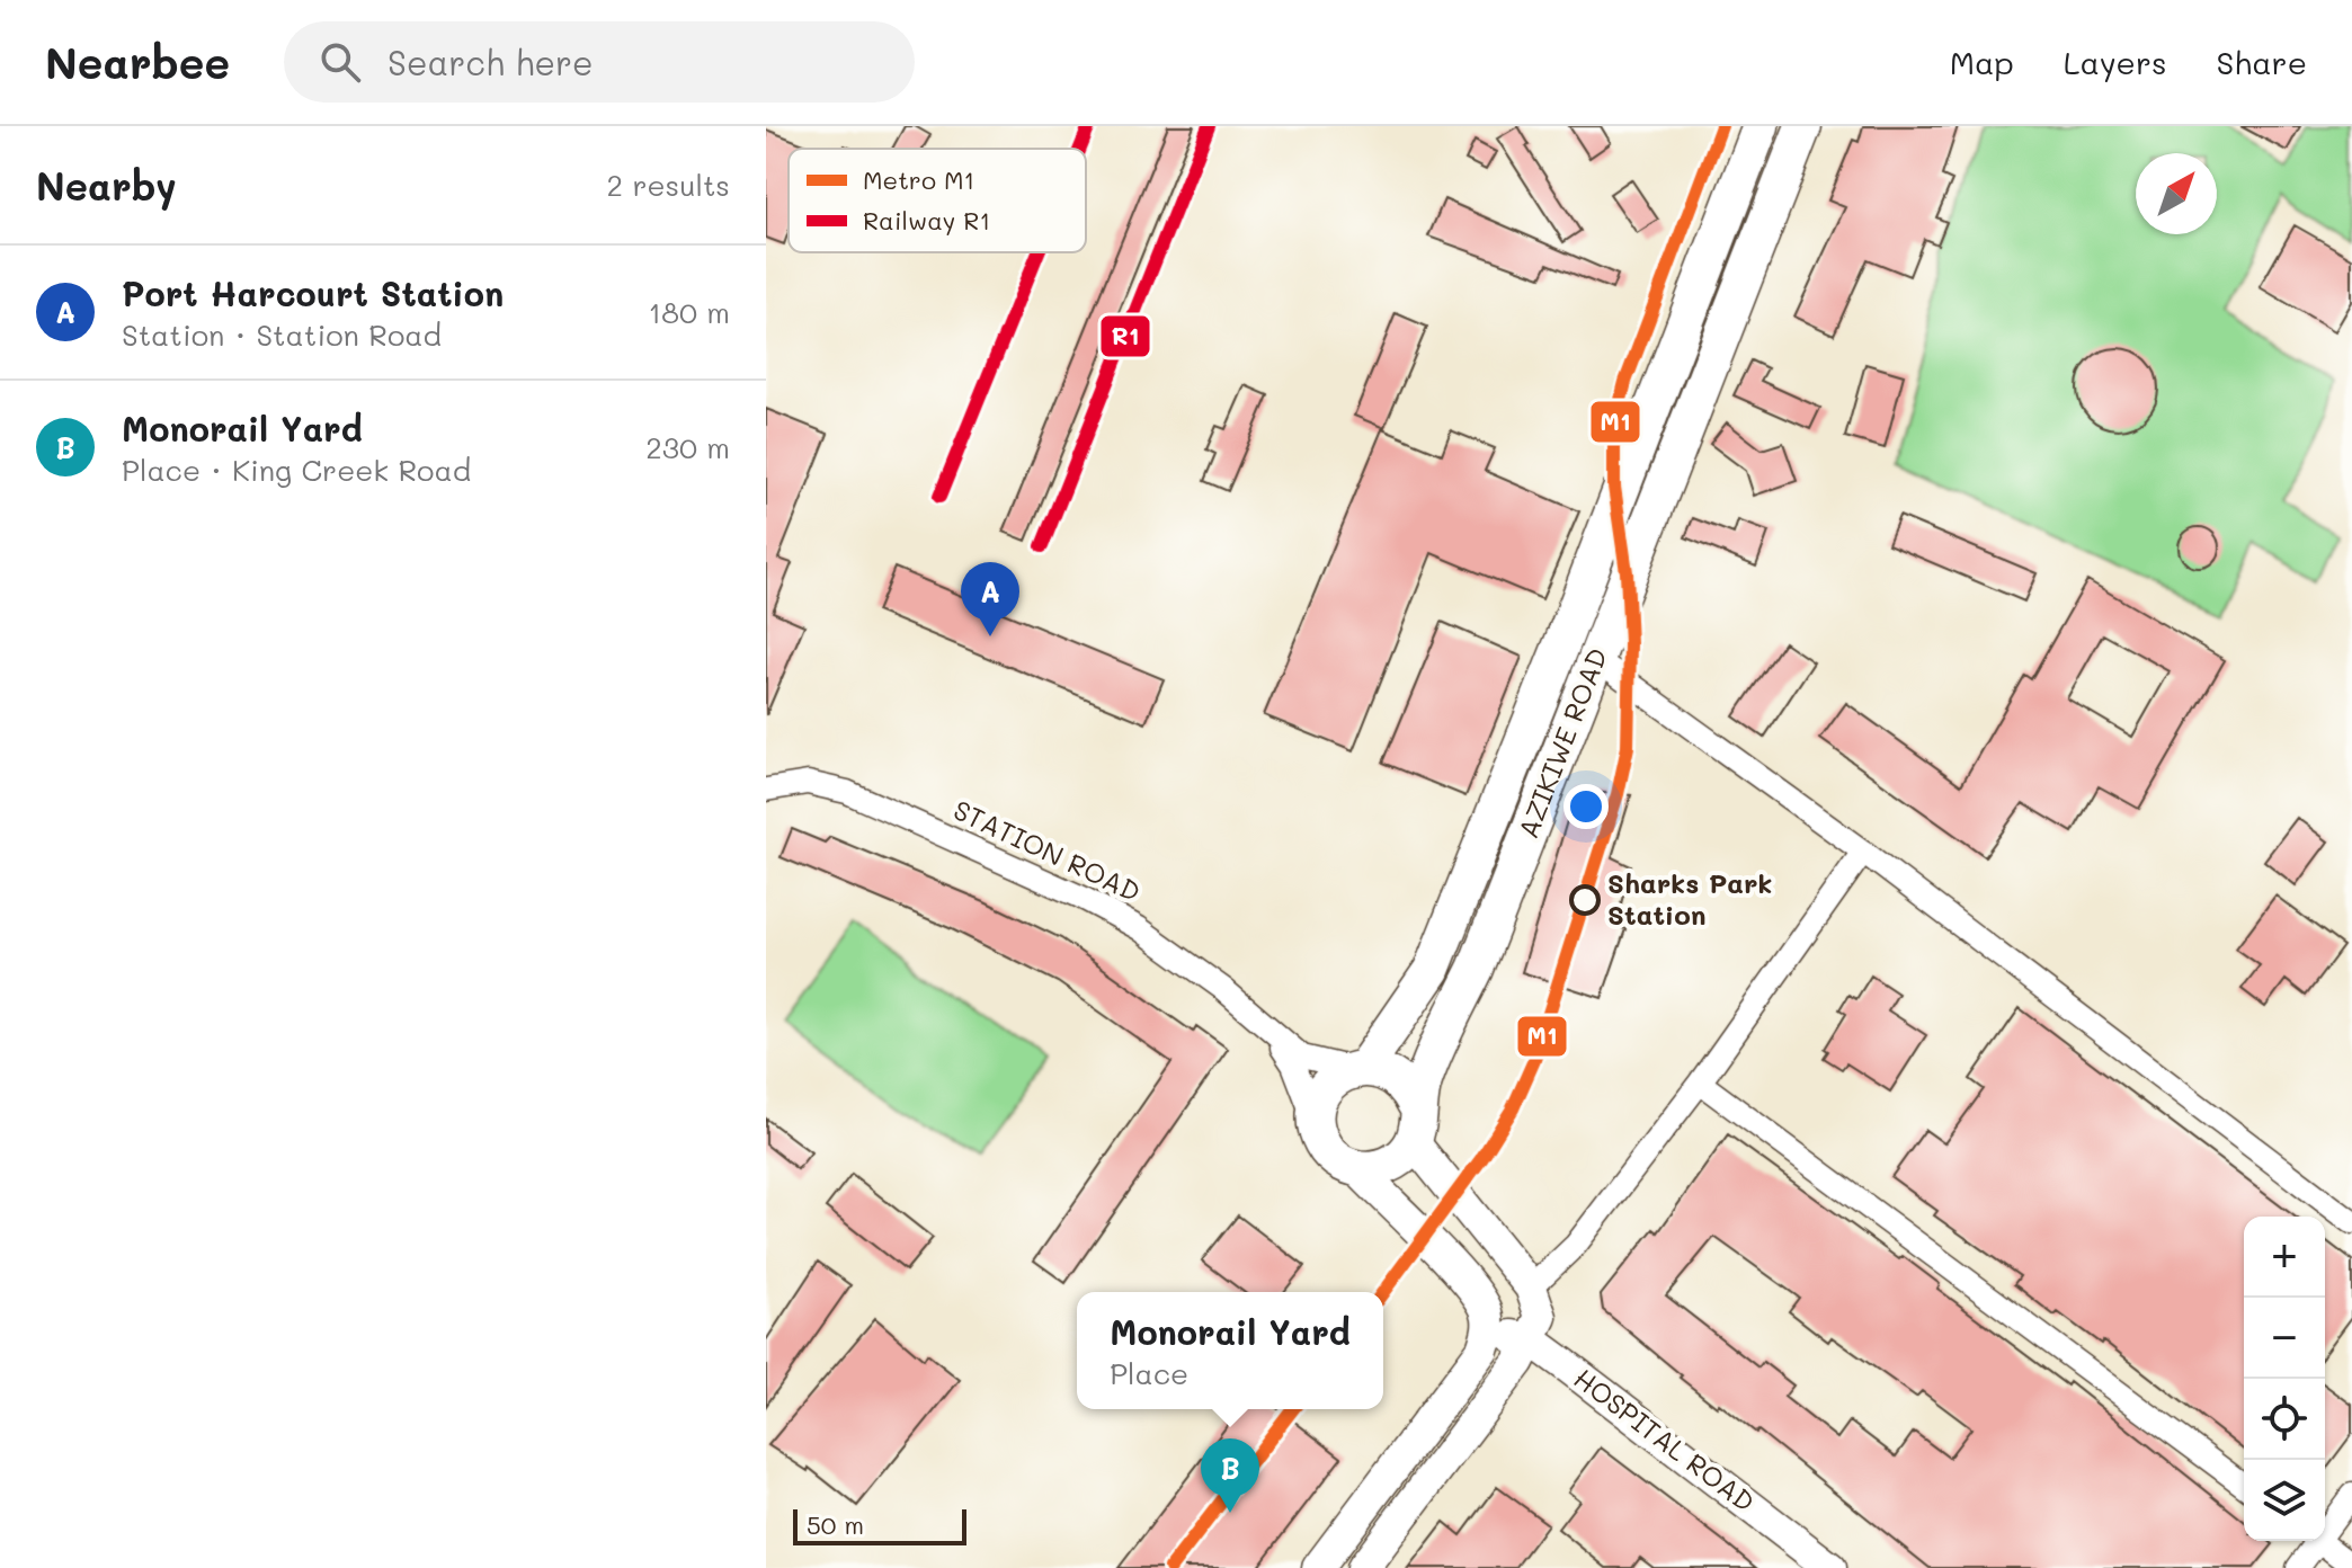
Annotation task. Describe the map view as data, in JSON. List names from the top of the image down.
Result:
{
  "streets": {
    "main road": ["AZIKIWE ROAD"],
    "street": ["STATION ROAD", "HOSPITAL ROAD"]
  },
  "crossings": [
    ["AZIKIWE ROAD", "STATION ROAD"]
  ],
  "places": ["Sharks Park Station"],
  "lines": ["metro line M1", "rail line R1"],
  "legend": ["Metro M1", "Railway R1"],
  "scale_bar": "50 m",
  "north": "top right",
  "page": {
    "header": "Nearbee",
    "search": "Search here",
    "nav": ["Map", "Layers", "Share"],
    "heading": ["Nearby", "2 results"],
    "list": [
      {
        "mark": "A",
        "name": "Port Harcourt Station",
        "note": "Station · Station Road",
        "value": "180 m"
      },
      {
        "mark": "B",
        "name": "Monorail Yard",
        "note": "Place · King Creek Road",
        "value": "230 m"
      }
    ],
    "pins": ["A", "B"],
    "map_buttons": ["+", "−"],
    "popup": ["Monorail Yard", "Place"],
    "scale": "50 m"
  }
}
